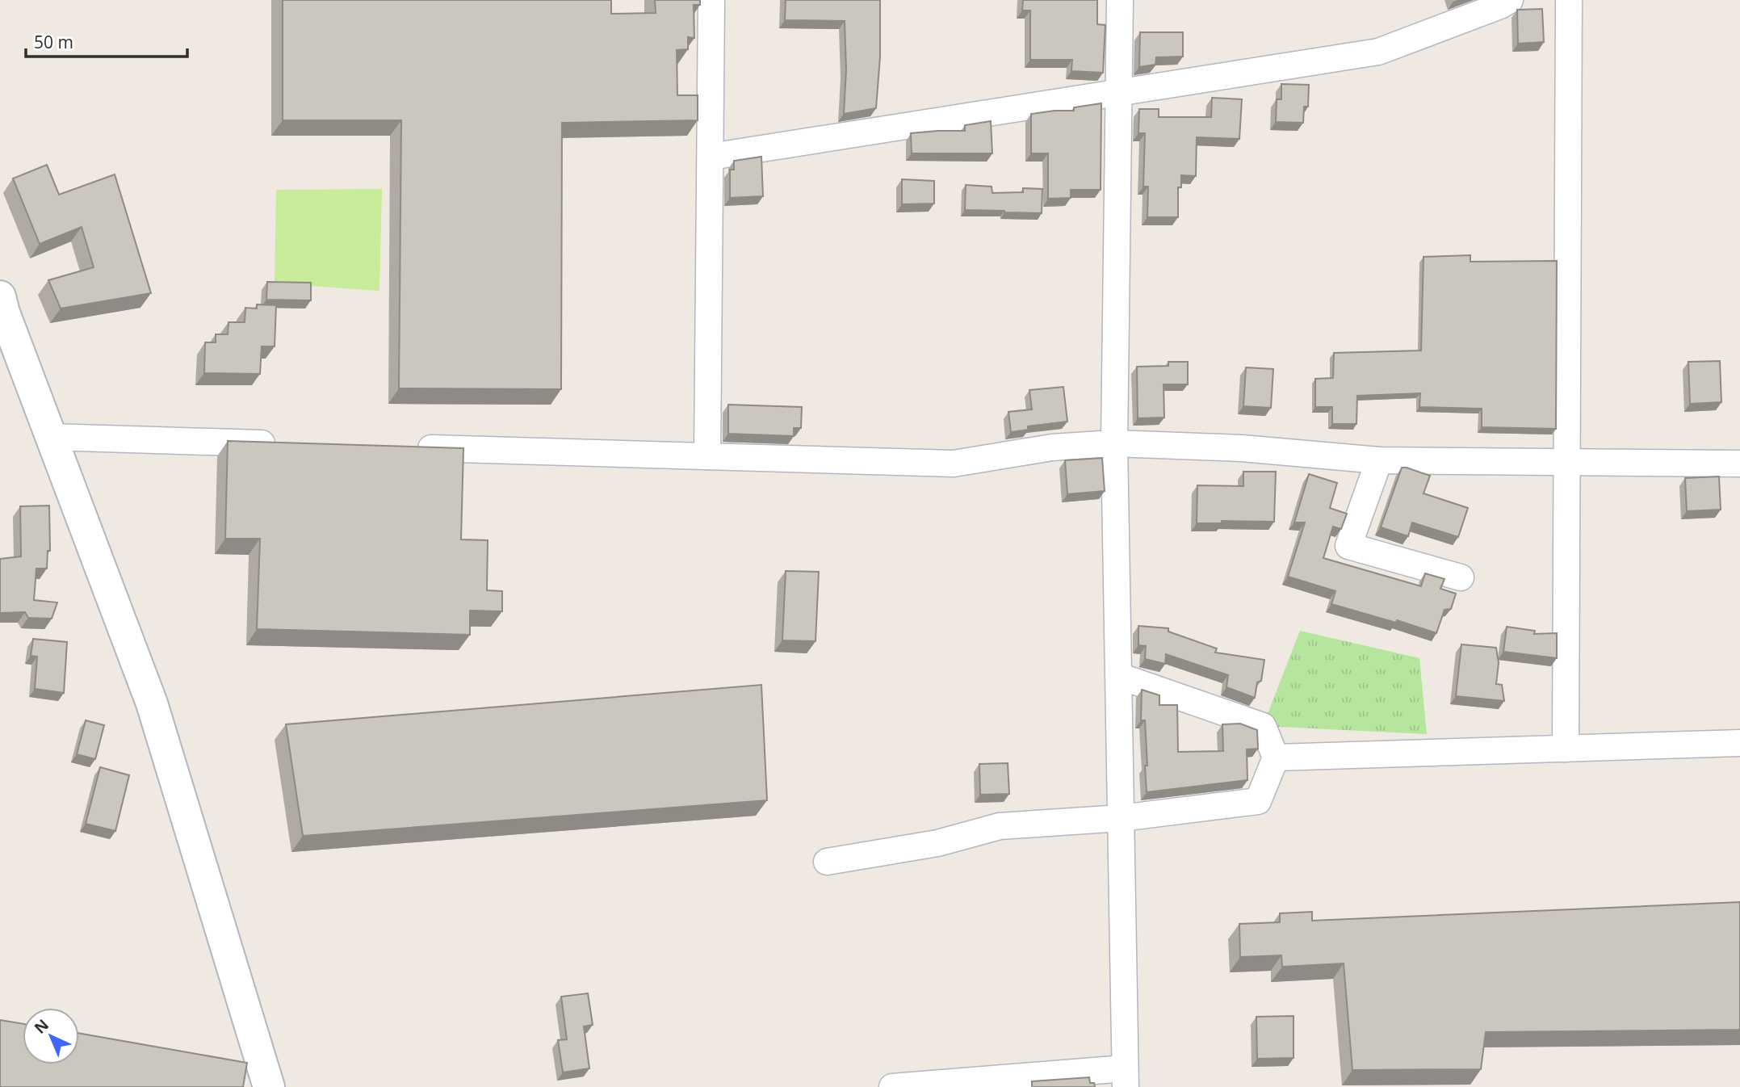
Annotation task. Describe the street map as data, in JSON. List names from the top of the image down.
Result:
{
  "scale_bar": "50 m",
  "north": "top left"
}
